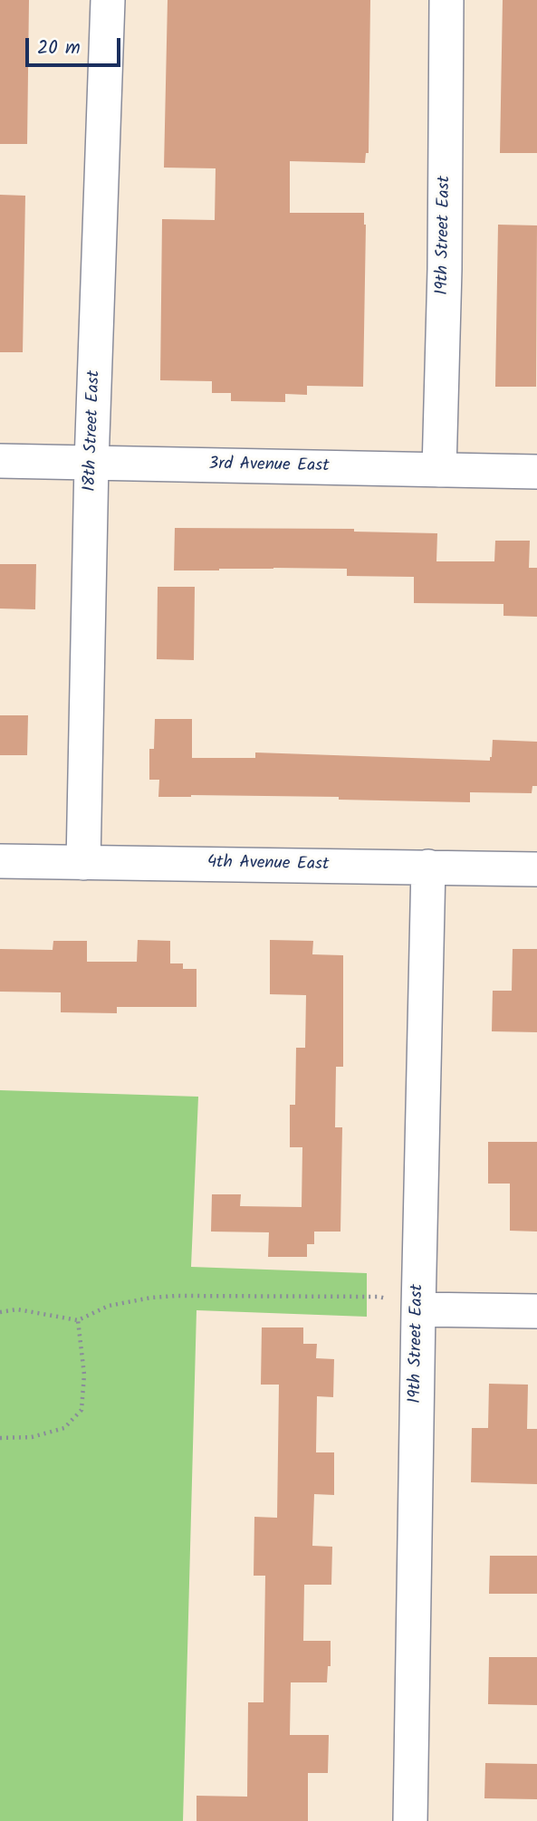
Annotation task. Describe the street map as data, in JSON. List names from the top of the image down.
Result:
{
  "streets": {
    "street": [
      "19th Street East",
      "18th Street East",
      "3rd Avenue East",
      "4th Avenue East"
    ]
  },
  "crossings": [
    ["19th Street East", "3rd Avenue East"],
    ["19th Street East", "4th Avenue East"],
    ["18th Street East", "3rd Avenue East"],
    ["18th Street East", "4th Avenue East"]
  ],
  "scale_bar": "20 m"
}
